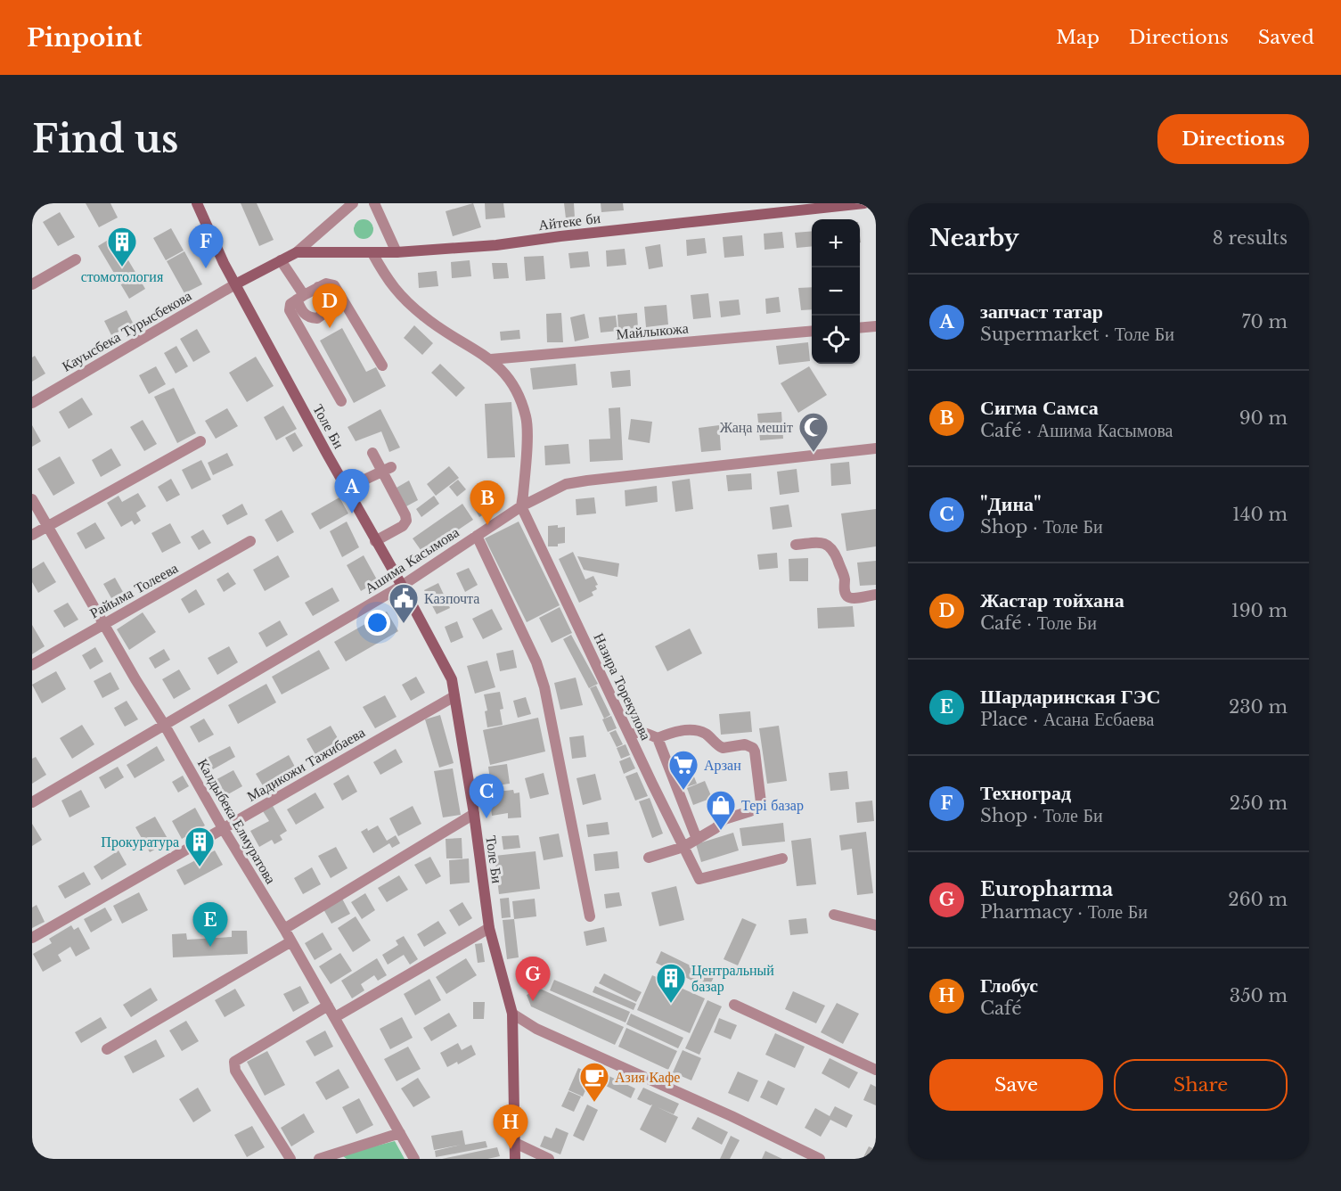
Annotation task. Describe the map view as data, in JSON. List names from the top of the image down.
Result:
{
  "streets": {
    "street": [
      "Айтеке би",
      "Кауысбека Турысбекова",
      "Майлыкожа",
      "Толе Би",
      "Ашима Касымова",
      "Райыма Толеева",
      "Назира Торекулова",
      "Мадикожи Тажибаева",
      "Калдыбека Елмуратова"
    ]
  },
  "crossings": [
    ["Кауысбека Турысбекова", "Толе Би"],
    ["Толе Би", "Ашима Касымова"],
    ["Толе Би", "Мадикожи Тажибаева"],
    ["Ашима Касымова", "Назира Торекулова"],
    ["Ашима Касымова", "Калдыбека Елмуратова"],
    ["Райыма Толеева", "Калдыбека Елмуратова"],
    ["Мадикожи Тажибаева", "Калдыбека Елмуратова"]
  ],
  "places": {
    "building": ["стомотология", "Прокуратура", "Центральный базар"],
    "mosque": ["Жаңа мешіт"],
    "public building": ["Казпочта"],
    "supermarket": ["Арзан"],
    "shop": ["Тері базар"],
    "cafe": ["Азия Кафе"]
  },
  "page": {
    "header": "Pinpoint",
    "nav": ["Map", "Directions", "Saved"],
    "buttons": [
      "Directions",
      ["Save", "Share"]
    ],
    "title": "Find us",
    "heading": ["Nearby", "8 results"],
    "map_buttons": ["+", "−"],
    "pins": [
      "F",
      "D",
      "A",
      "B",
      "C",
      "E",
      "G",
      "H"
    ],
    "list": [
      {
        "mark": "A",
        "name": "запчаст татар",
        "note": "Supermarket · Толе Би",
        "value": "70 m"
      },
      {
        "mark": "B",
        "name": "Сигма Самса",
        "note": "Café · Ашима Касымова",
        "value": "90 m"
      },
      {
        "mark": "C",
        "name": "\"Дина\"",
        "note": "Shop · Толе Би",
        "value": "140 m"
      },
      {
        "mark": "D",
        "name": "Жастар тойхана",
        "note": "Café · Толе Би",
        "value": "190 m"
      },
      {
        "mark": "E",
        "name": "Шардаринская ГЭС",
        "note": "Place · Асана Есбаева",
        "value": "230 m"
      },
      {
        "mark": "F",
        "name": "Техноград",
        "note": "Shop · Толе Би",
        "value": "250 m"
      },
      {
        "mark": "G",
        "name": "Europharma",
        "note": "Pharmacy · Толе Би",
        "value": "260 m"
      },
      {
        "mark": "H",
        "name": "Глобус",
        "note": "Café",
        "value": "350 m"
      }
    ]
  }
}
